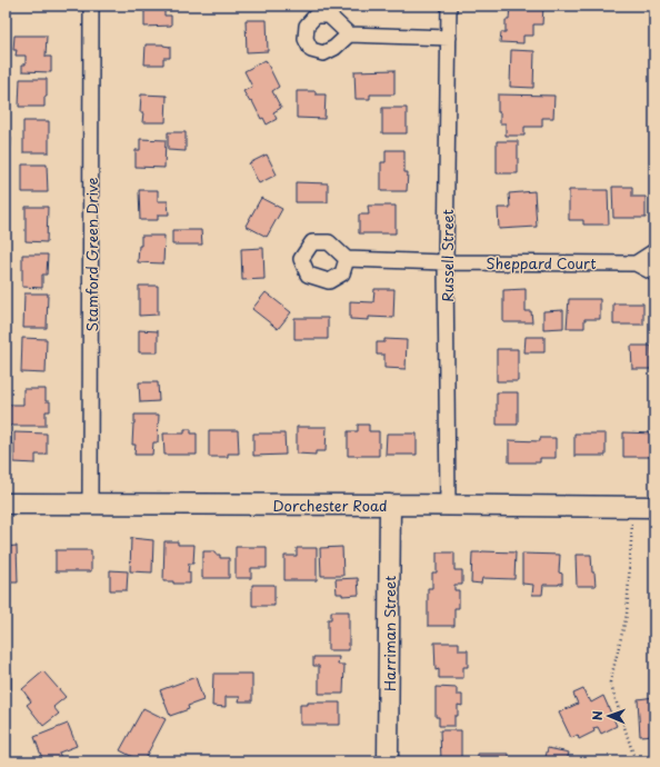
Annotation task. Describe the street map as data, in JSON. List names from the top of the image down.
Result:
{
  "streets": {
    "main road": ["Dorchester Road", "Harriman Street"],
    "street": ["Stamford Green Drive", "Russell Street", "Sheppard Court"]
  },
  "crossings": [
    ["Stamford Green Drive", "Dorchester Road"],
    ["Russell Street", "Sheppard Court"],
    ["Russell Street", "Dorchester Road"],
    ["Dorchester Road", "Harriman Street"]
  ],
  "north": "left"
}
